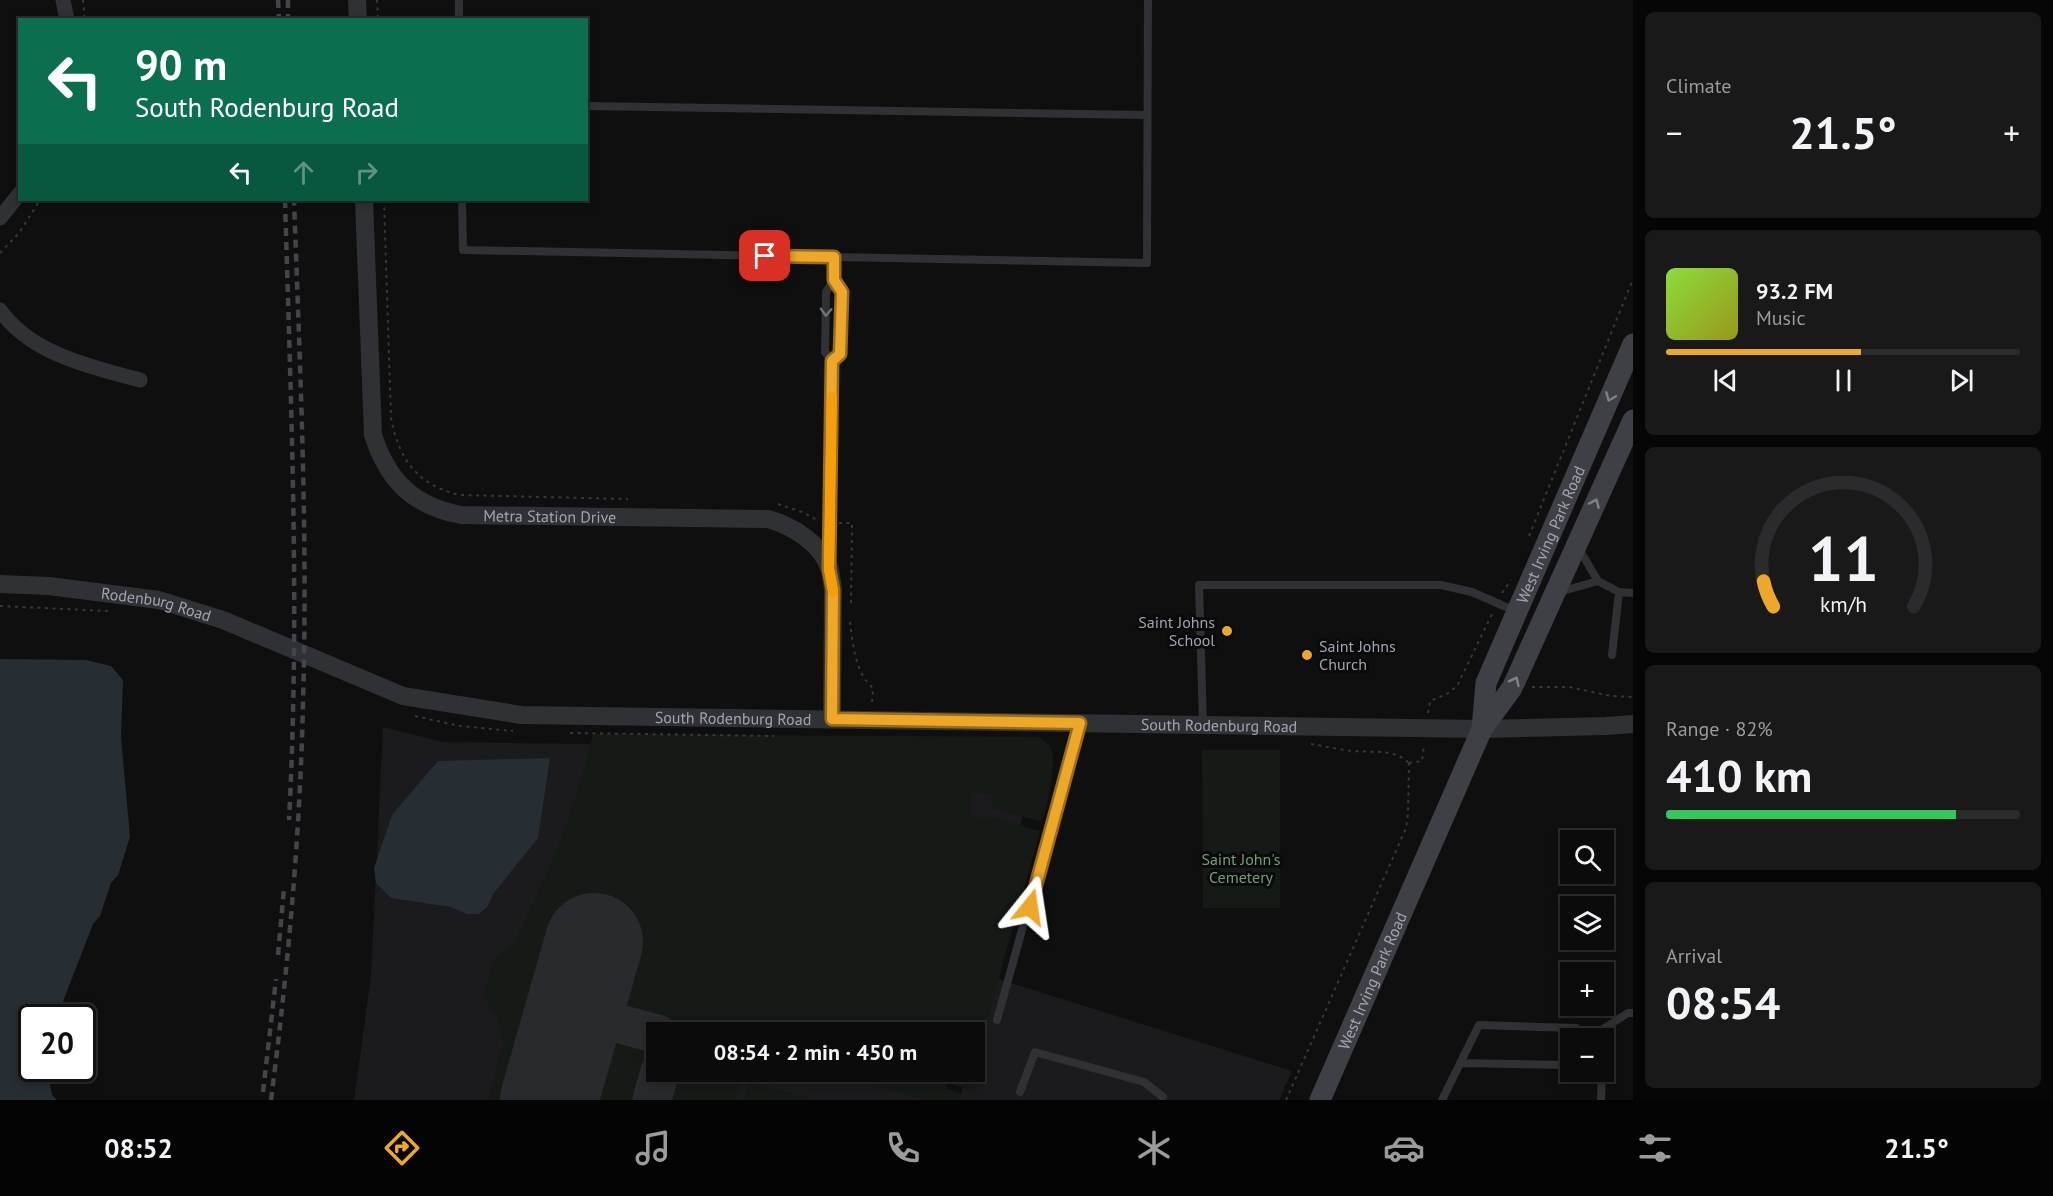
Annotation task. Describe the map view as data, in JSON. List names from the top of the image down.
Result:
{
  "streets": {
    "main road": ["West Irving Park Road"],
    "street": ["Metra Station Drive", "Rodenburg Road", "South Rodenburg Road"]
  },
  "crossings": [
    ["Metra Station Drive", "South Rodenburg Road"],
    ["West Irving Park Road", "South Rodenburg Road"],
    ["Rodenburg Road", "South Rodenburg Road"]
  ],
  "parks": ["Saint John's Cemetery"],
  "places": ["Saint Johns School", "Saint Johns Church"],
  "page": {
    "tile": [
      "Climate",
      ["Range · 82%", "410 km"],
      ["Arrival", "08:54"]
    ],
    "turn": ["90 m", "South Rodenburg Road"],
    "heat": ["−", "21.5°", "+"],
    "song": ["93.2 FM", "Music"],
    "map_buttons": ["+", "−"],
    "limit": "20",
    "trip": "08:54 · 2 min · 450 m",
    "tabs": ["08:52", "21.5°"],
    "gauge": ["11", "km/h"]
  }
}
